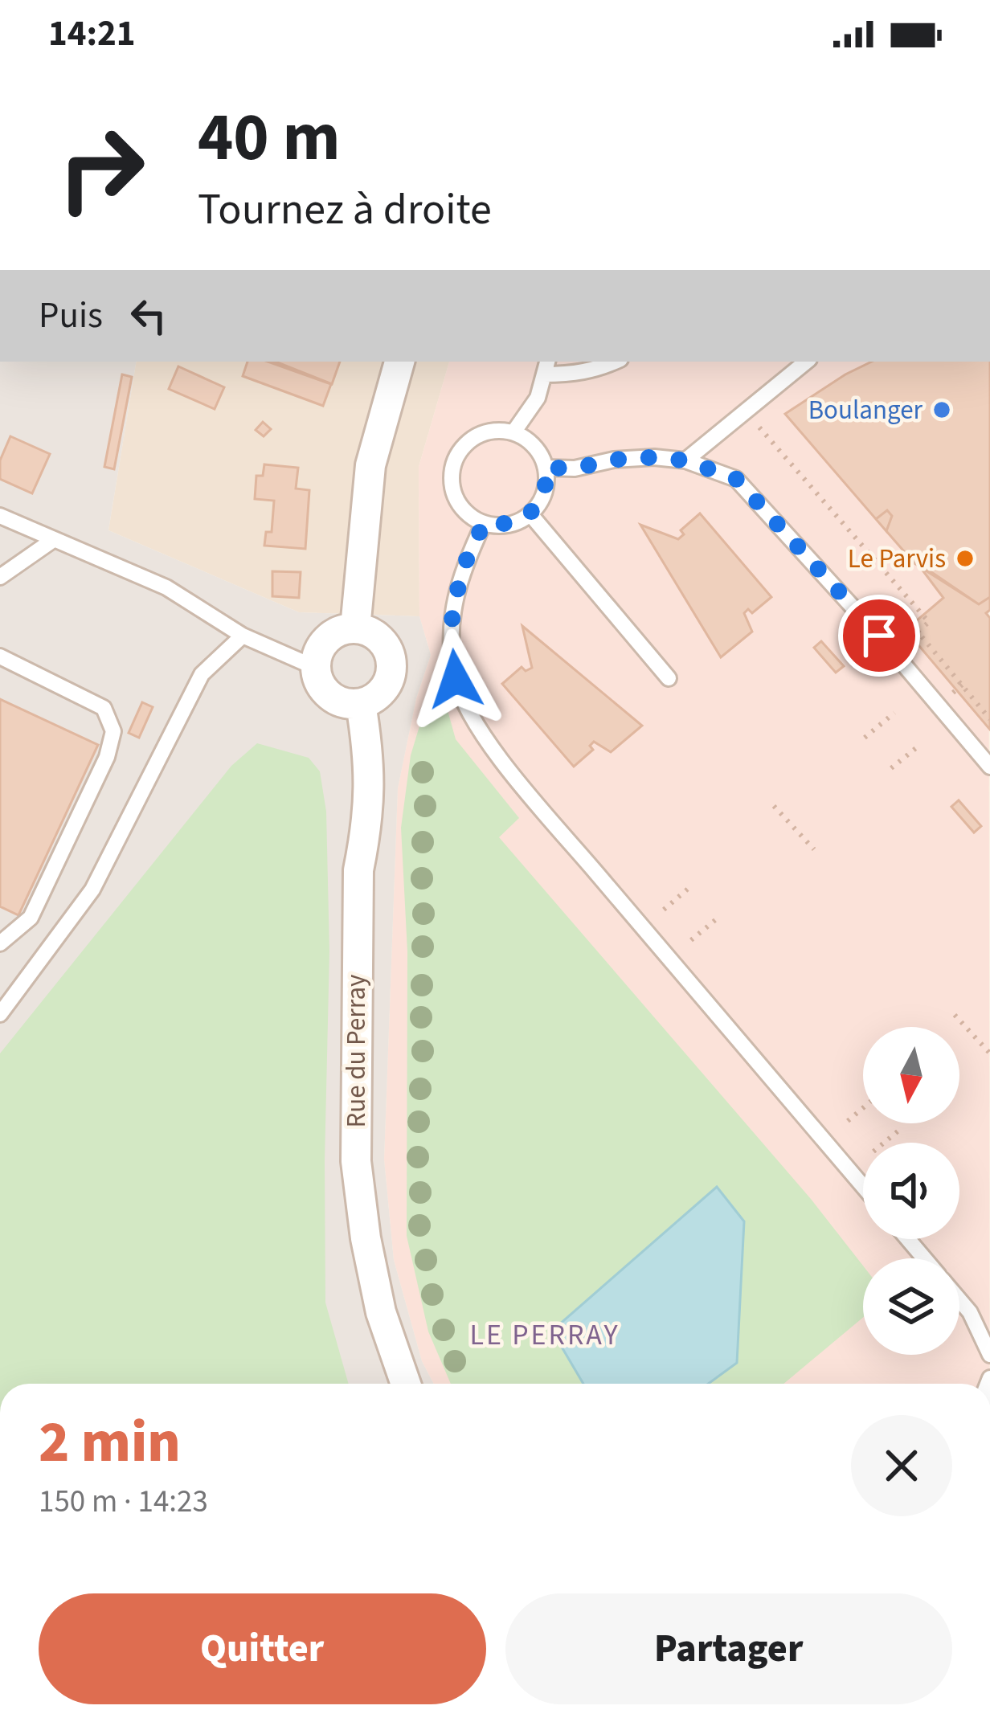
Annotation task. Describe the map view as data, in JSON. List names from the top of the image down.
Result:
{
  "streets": {
    "street": ["Rue du Perray"]
  },
  "districts": ["LE PERRAY"],
  "places": ["Boulanger", "Le Parvis"],
  "north": "bottom",
  "page": {
    "status": "14:21",
    "turn": ["40 m", "Tournez à droite"],
    "then": "Puis",
    "heading": ["2 min", "150 m · 14:23"],
    "buttons": ["Quitter", "Partager"]
  }
}
